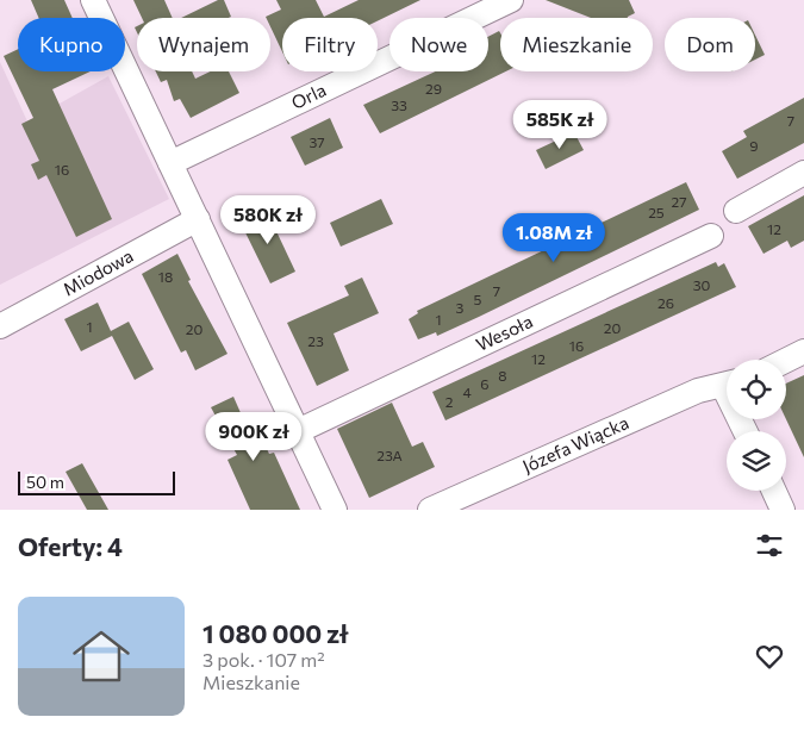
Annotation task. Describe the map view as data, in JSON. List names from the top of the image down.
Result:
{
  "streets": {
    "street": [
      "Orla",
      "Miodowa",
      "Wesoła",
      "Józefa Wiącka"
    ]
  },
  "house_numbers": [
    "29",
    "33",
    "7",
    "37",
    "9",
    "16",
    "27",
    "25",
    "12",
    "18",
    "30",
    "7",
    "5",
    "26",
    "3",
    "1",
    "1",
    "20",
    "20",
    "23",
    "16",
    "12",
    "8",
    "6",
    "4",
    "2",
    "23A"
  ],
  "scale_bar": "50 m",
  "page": {
    "chip": [
      "Kupno",
      "Wynajem",
      "Filtry",
      "Nowe",
      "Mieszkanie",
      "Dom"
    ],
    "price": [
      "585K zł",
      "580K zł",
      "1.08M zł",
      "900K zł"
    ],
    "scale": "50 m",
    "heading": "Oferty: 4",
    "list": [
      {
        "name": "1 080 000 zł",
        "note": "3 pok. · 107 m² · Mieszkanie"
      }
    ]
  }
}
